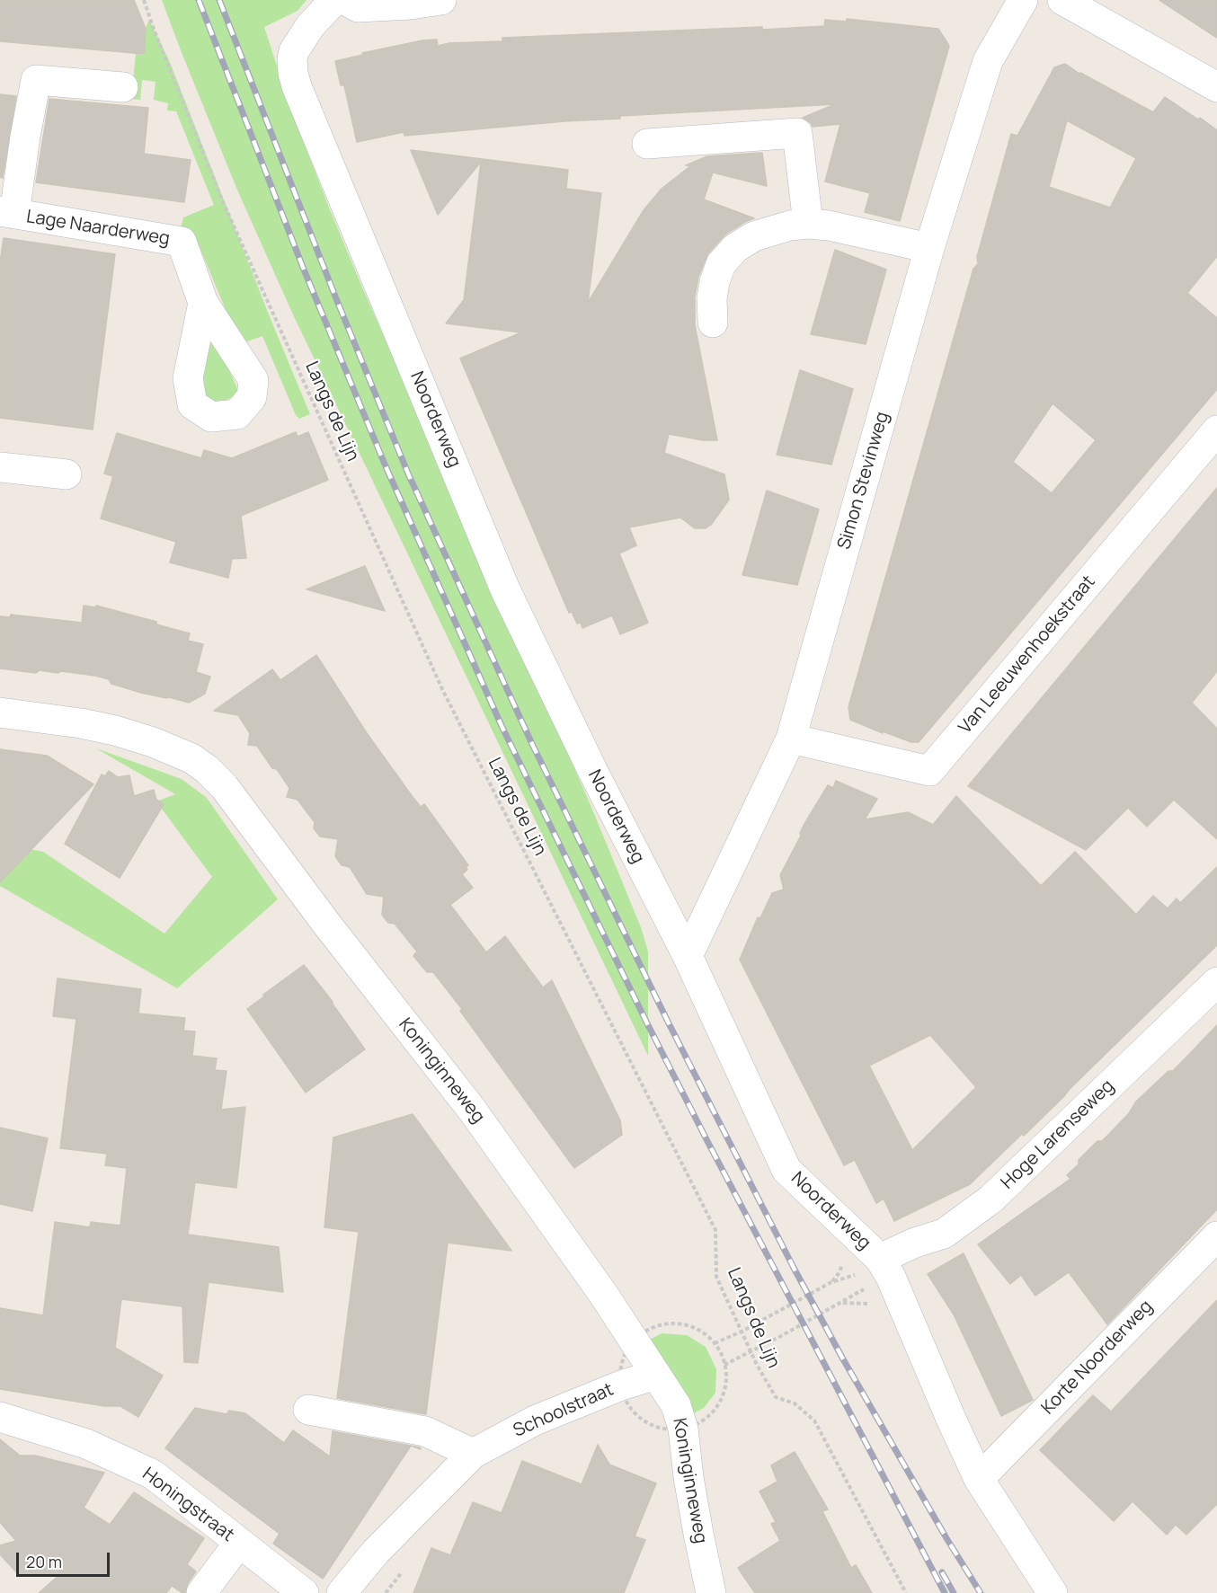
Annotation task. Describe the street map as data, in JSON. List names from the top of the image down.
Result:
{
  "streets": {
    "street": [
      "Lage Naarderweg",
      "Noorderweg",
      "Simon Stevinweg",
      "Van Leeuwenhoekstraat",
      "Koninginneweg",
      "Hoge Larenseweg",
      "Korte Noorderweg",
      "Schoolstraat",
      "Honingstraat"
    ],
    "path": ["Langs de Lijn"]
  },
  "crossings": [
    ["Noorderweg", "Simon Stevinweg"],
    ["Noorderweg", "Hoge Larenseweg"],
    ["Noorderweg", "Korte Noorderweg"],
    ["Simon Stevinweg", "Van Leeuwenhoekstraat"],
    ["Koninginneweg", "Schoolstraat"]
  ],
  "scale_bar": "20 m"
}
